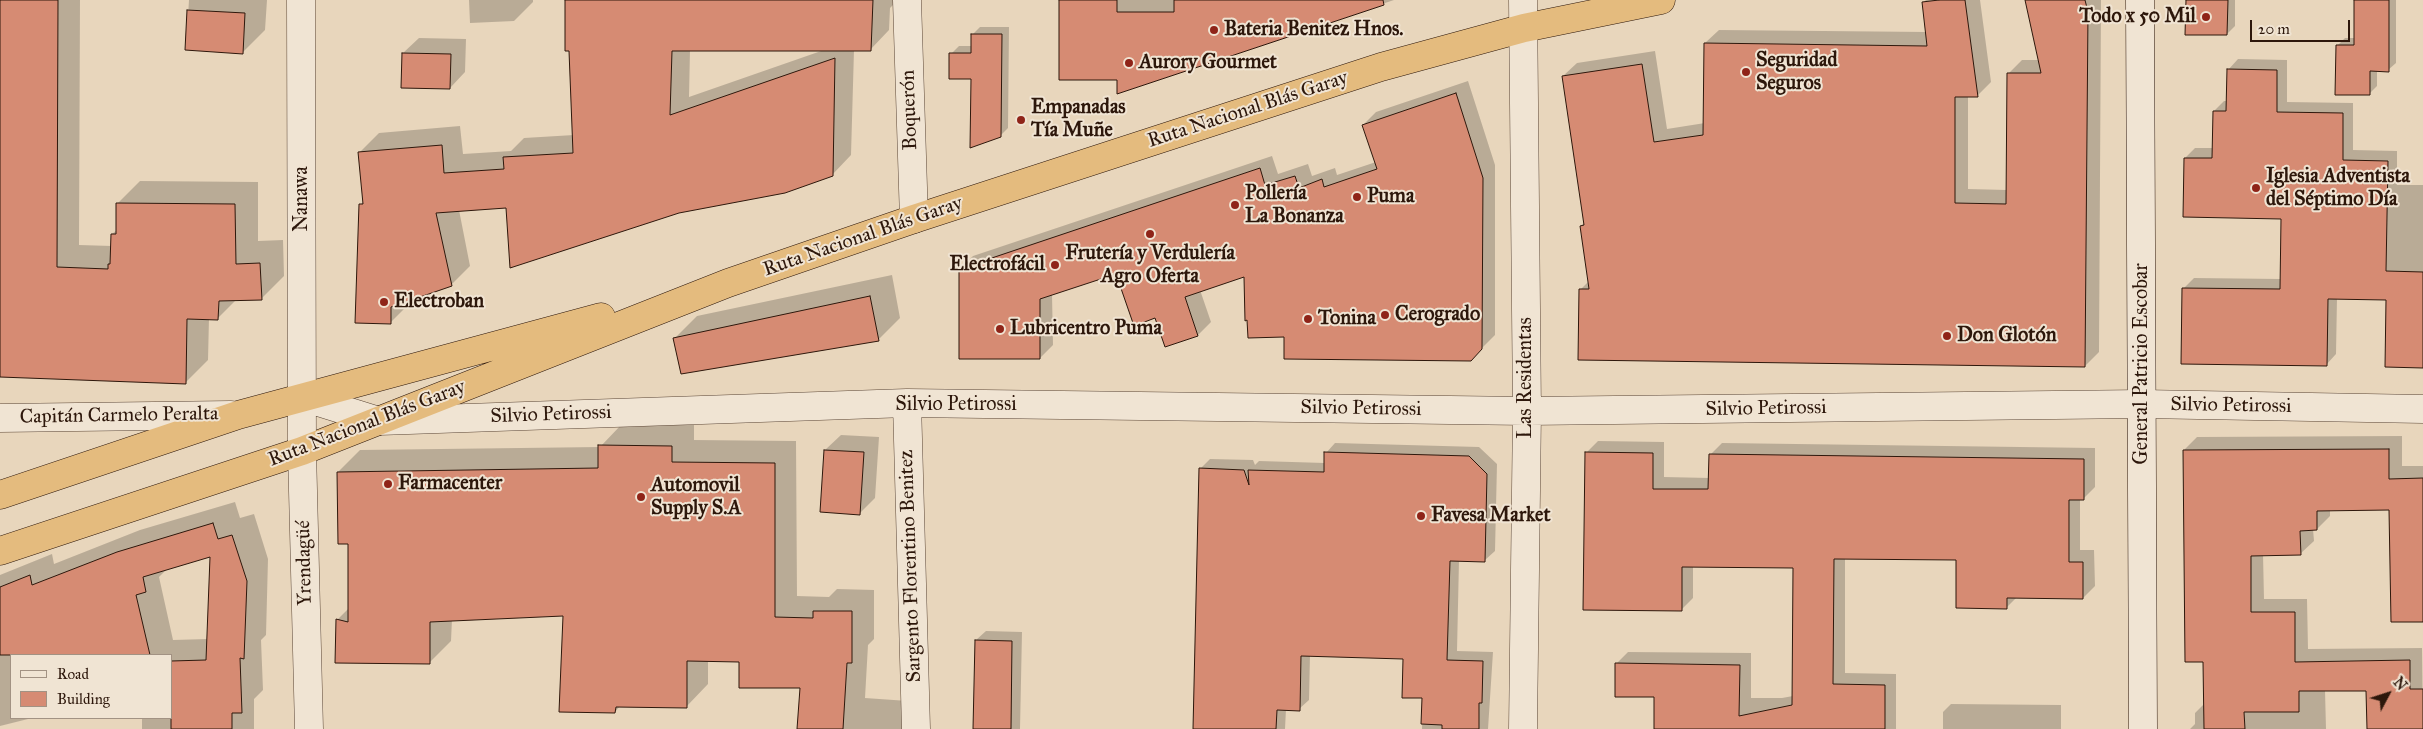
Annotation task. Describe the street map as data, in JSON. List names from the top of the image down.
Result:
{
  "streets": {
    "highway": ["Ruta Nacional Blás Garay"],
    "street": [
      "Boquerón",
      "Nanawa",
      "General Patricio Escobar",
      "Las Residentas",
      "Silvio Petirossi",
      "Capitán Carmelo Peralta",
      "Yrendagüé",
      "Sargento Florentino Benitez"
    ]
  },
  "crossings": [
    ["Boquerón", "Ruta Nacional Blás Garay"],
    ["Ruta Nacional Blás Garay", "Nanawa"],
    ["Ruta Nacional Blás Garay", "Las Residentas"],
    ["Ruta Nacional Blás Garay", "Silvio Petirossi"],
    ["Ruta Nacional Blás Garay", "Capitán Carmelo Peralta"],
    ["Ruta Nacional Blás Garay", "Yrendagüé"],
    ["Nanawa", "Silvio Petirossi"],
    ["Nanawa", "Yrendagüé"],
    ["General Patricio Escobar", "Silvio Petirossi"],
    ["Las Residentas", "Silvio Petirossi"],
    ["Silvio Petirossi", "Yrendagüé"],
    ["Silvio Petirossi", "Sargento Florentino Benitez"]
  ],
  "places": [
    "Todo x 50 Mil",
    "Bateria Benitez Hnos.",
    "Aurory Gourmet",
    "Seguridad Seguros",
    "Empanadas Tía Muñe",
    "Iglesia Adventista del Séptimo Día",
    "Puma",
    "Pollería La Bonanza",
    "Frutería y Verdulería Agro Oferta",
    "Electrofácil",
    "Electroban",
    "Cerogrado",
    "Tonina",
    "Lubricentro Puma",
    "Don Glotón",
    "Farmacenter",
    "Automovil Supply S.A",
    "Favesa Market"
  ],
  "legend": ["Road", "Building"],
  "scale_bar": "20 m",
  "north": "top right"
}
